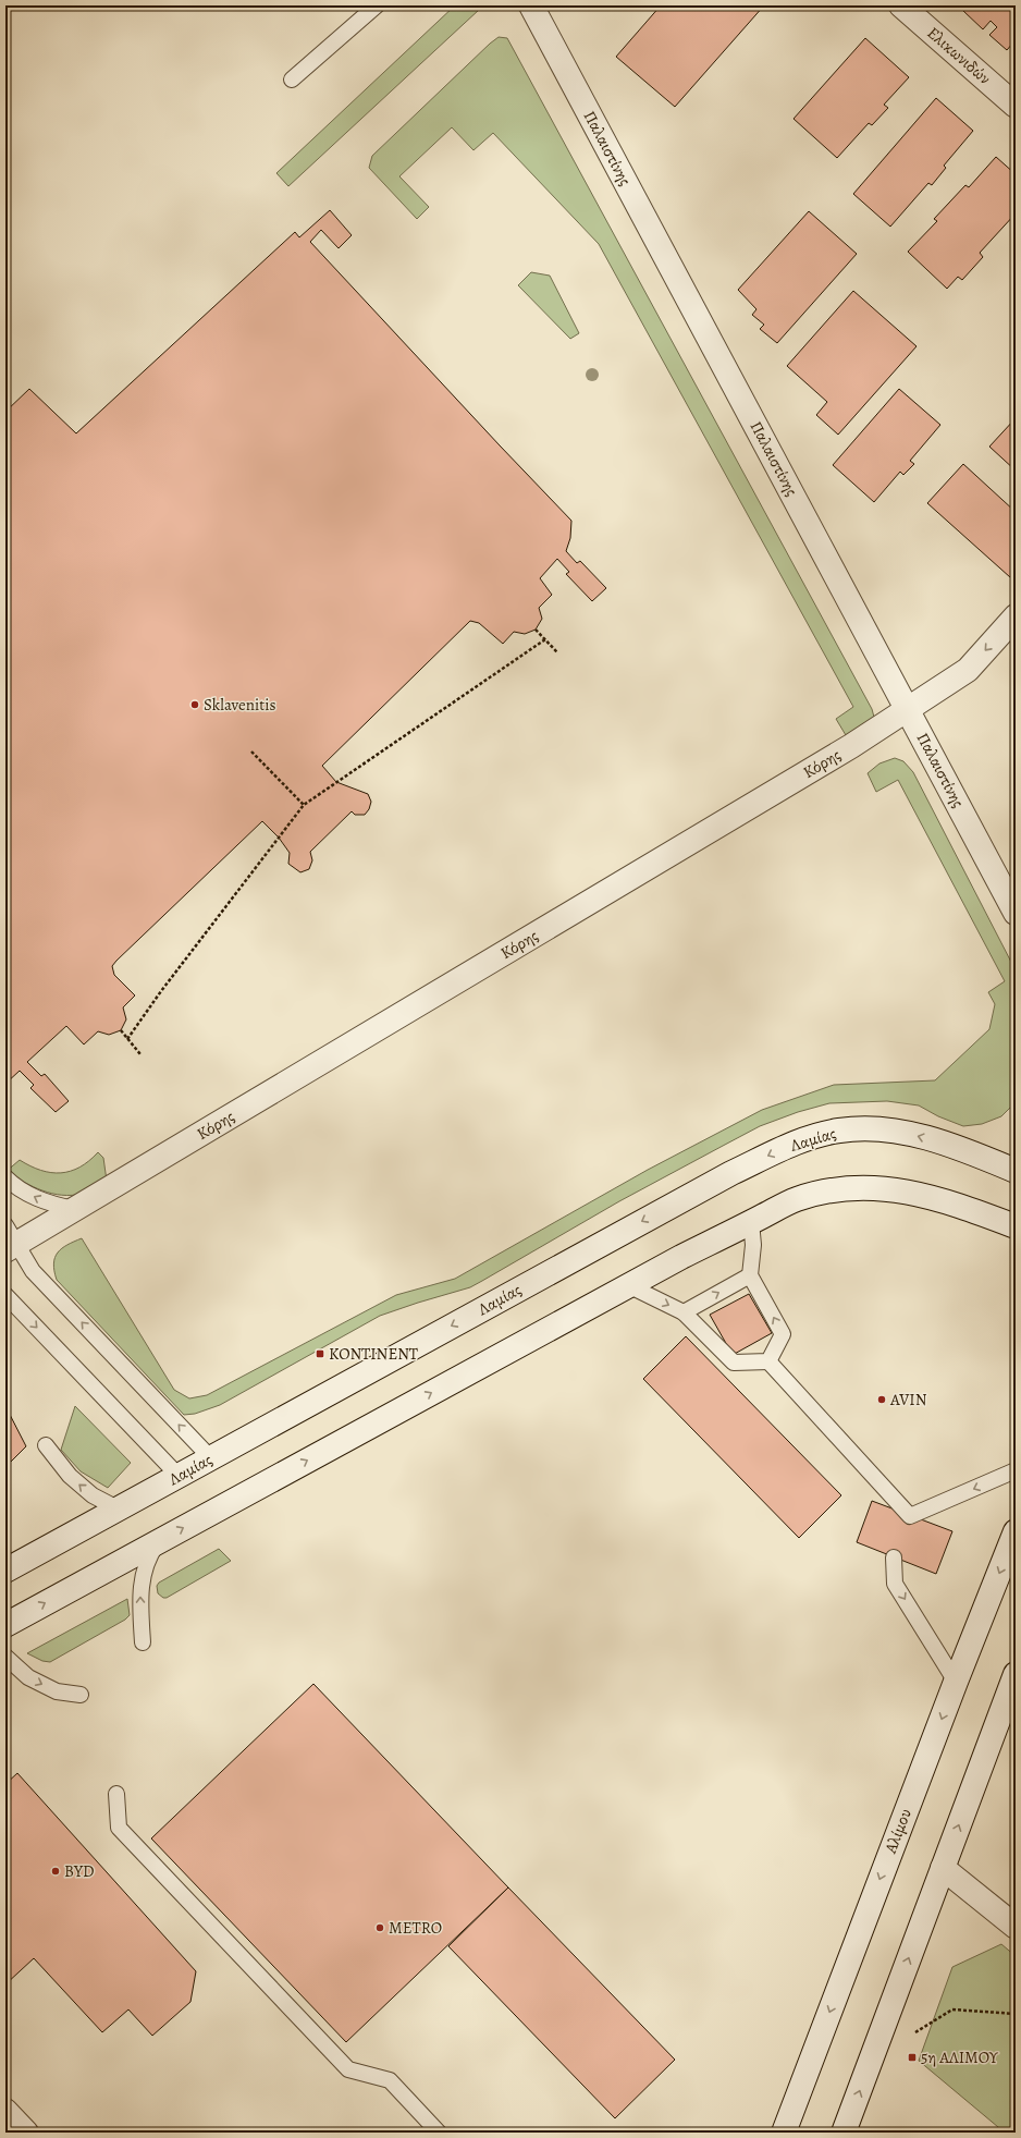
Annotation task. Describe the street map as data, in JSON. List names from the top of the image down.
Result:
{
  "streets": {
    "main road": [
      "Ελικωνιδών",
      "Παλαιστίνης",
      "Κόρης",
      "Λαμίας",
      "Αλίμου"
    ]
  },
  "crossings": [
    ["Παλαιστίνης", "Κόρης"]
  ],
  "places": {
    "other": [
      "Sklavenitis",
      "AVIN",
      "BYD",
      "METRO"
    ],
    "transit": ["ΚΟΝΤΙΝΕΝΤ", "5η ΑΛΙΜΟΥ"]
  }
}
